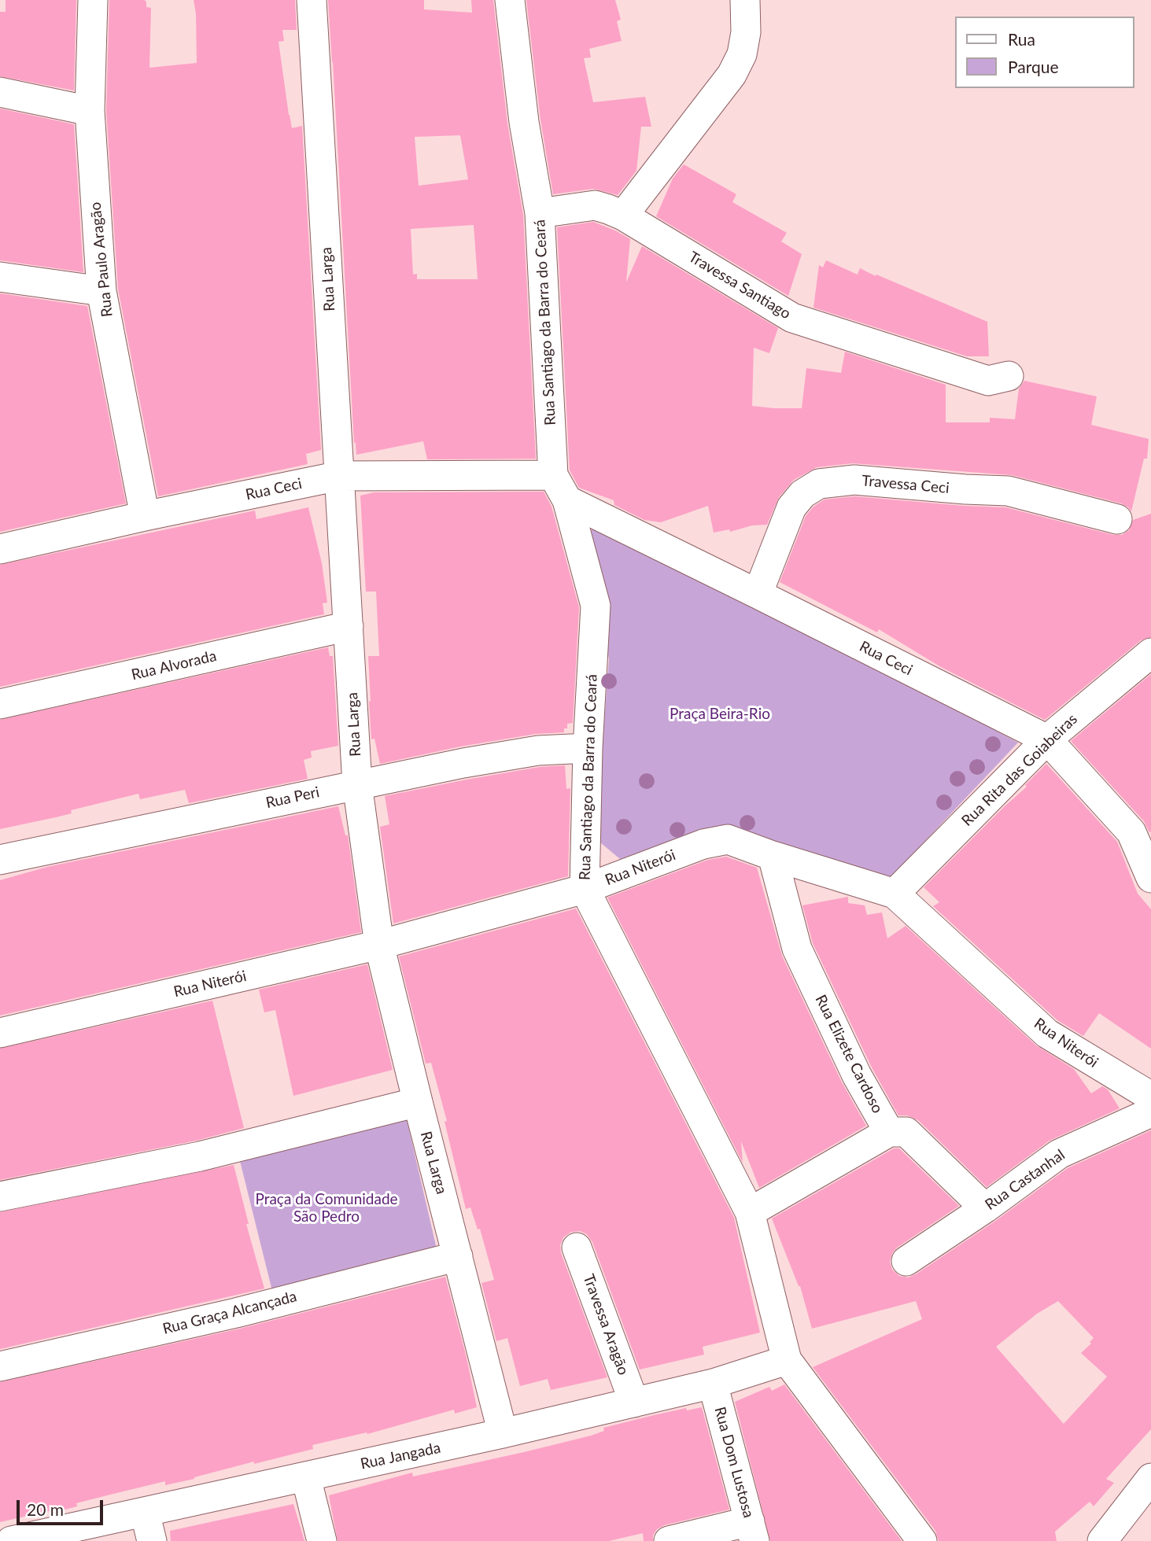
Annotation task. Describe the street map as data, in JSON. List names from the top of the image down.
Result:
{
  "streets": {
    "street": [
      "Rua Paulo Aragão",
      "Rua Larga",
      "Travessa Santiago",
      "Rua Santiago da Barra do Ceará",
      "Travessa Ceci",
      "Rua Ceci",
      "Rua Alvorada",
      "Rua Rita das Goiabeiras",
      "Rua Peri",
      "Rua Niterói",
      "Rua Elizete Cardoso",
      "Rua Castanhal",
      "Rua Graça Alcançada",
      "Travessa Aragão",
      "Rua Jangada",
      "Rua Dom Lustosa"
    ]
  },
  "crossings": [
    ["Rua Paulo Aragão", "Rua Ceci"],
    ["Rua Larga", "Rua Ceci"],
    ["Rua Larga", "Rua Alvorada"],
    ["Rua Larga", "Rua Peri"],
    ["Rua Larga", "Rua Niterói"],
    ["Rua Larga", "Rua Graça Alcançada"],
    ["Rua Larga", "Rua Jangada"],
    ["Travessa Santiago", "Rua Santiago da Barra do Ceará"],
    ["Rua Santiago da Barra do Ceará", "Rua Ceci"],
    ["Rua Santiago da Barra do Ceará", "Rua Peri"],
    ["Rua Santiago da Barra do Ceará", "Rua Niterói"],
    ["Rua Santiago da Barra do Ceará", "Rua Jangada"],
    ["Travessa Ceci", "Rua Ceci"],
    ["Rua Ceci", "Rua Rita das Goiabeiras"],
    ["Rua Rita das Goiabeiras", "Rua Niterói"],
    ["Rua Niterói", "Rua Elizete Cardoso"],
    ["Rua Elizete Cardoso", "Rua Castanhal"],
    ["Travessa Aragão", "Rua Jangada"],
    ["Rua Jangada", "Rua Dom Lustosa"]
  ],
  "parks": ["Praça Beira-Rio", "Praça da Comunidade São Pedro"],
  "legend": ["Rua", "Parque"],
  "scale_bar": "20 m"
}
